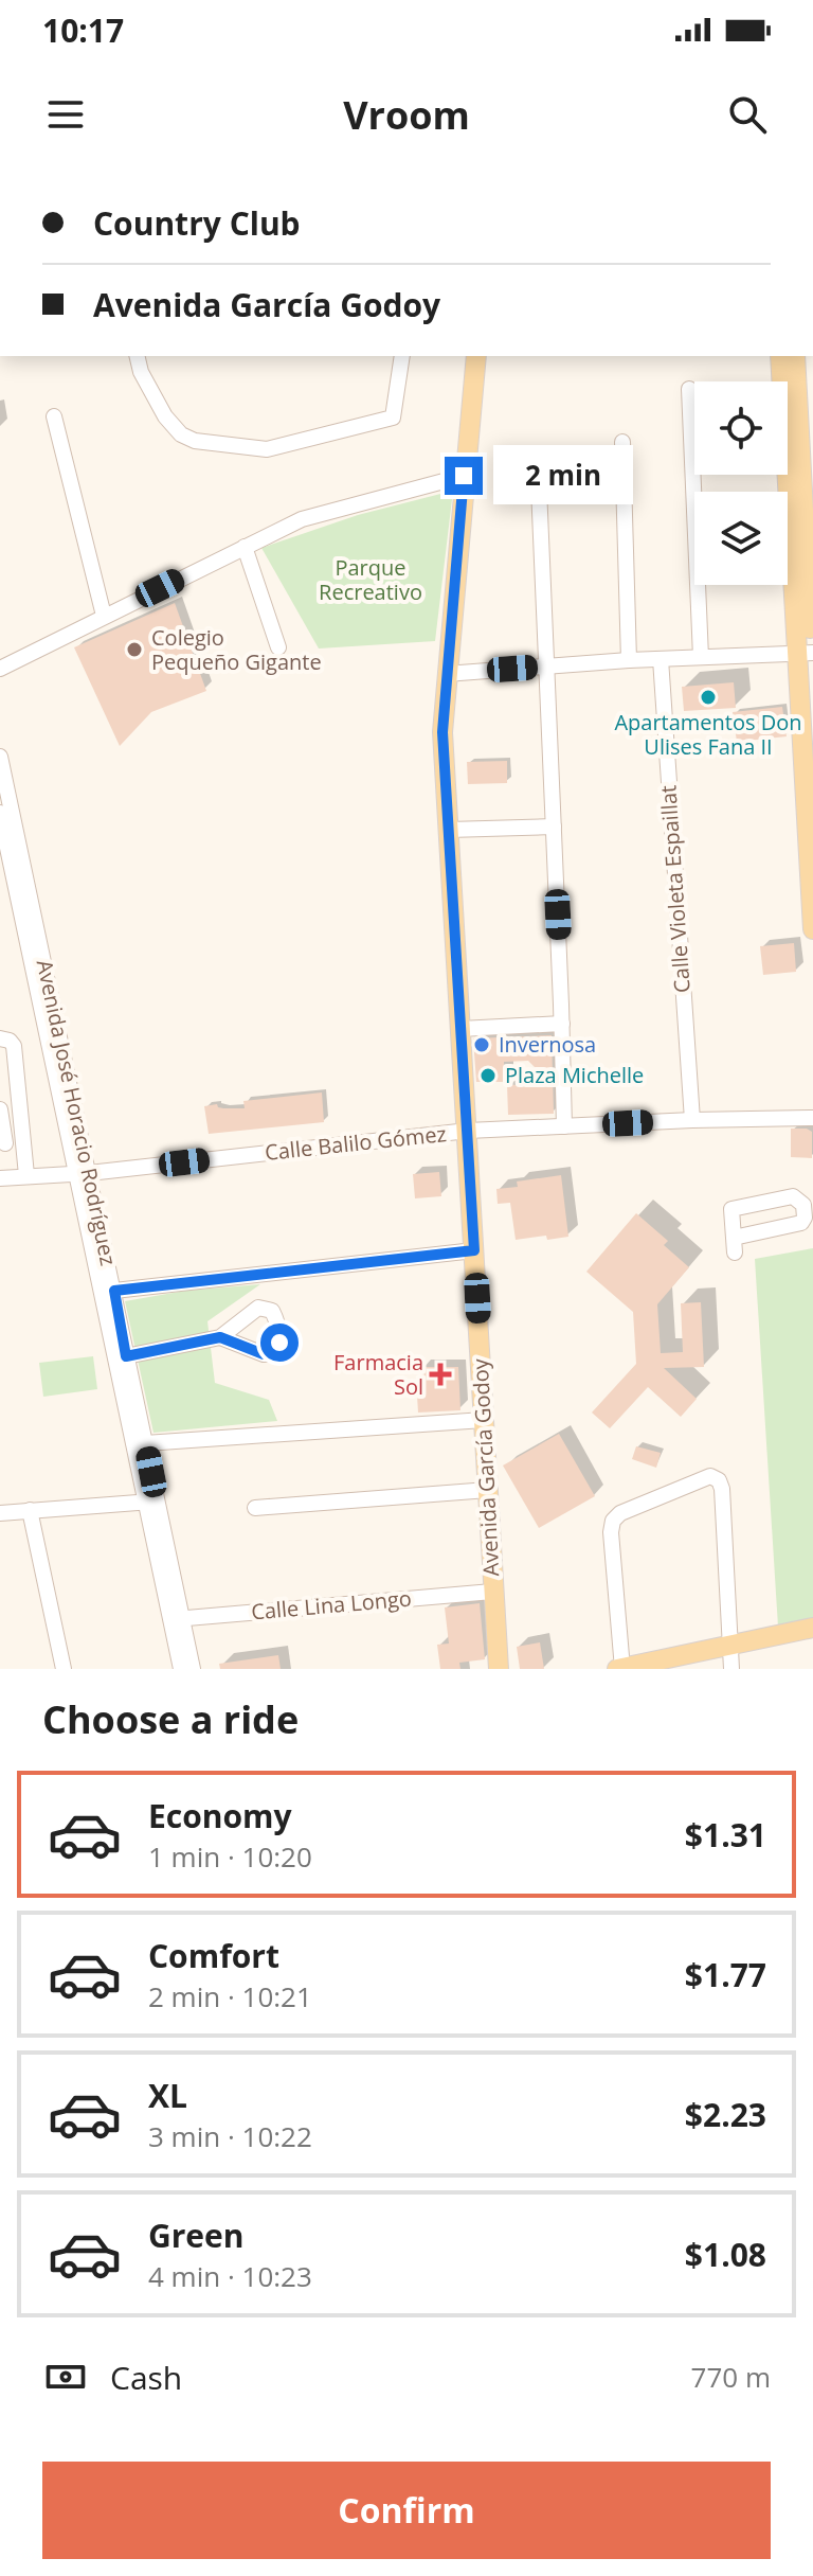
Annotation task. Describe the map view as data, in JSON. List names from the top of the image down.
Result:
{
  "streets": {
    "main road": ["Avenida García Godoy"],
    "street": [
      "Calle Violeta Espaillat",
      "Avenida José Horacio Rodríguez",
      "Calle Balilo Gómez",
      "Calle Lina Longo"
    ]
  },
  "crossings": [
    ["Calle Violeta Espaillat", "Calle Balilo Gómez"],
    ["Avenida José Horacio Rodríguez", "Calle Balilo Gómez"],
    ["Avenida José Horacio Rodríguez", "Calle Lina Longo"],
    ["Calle Balilo Gómez", "Avenida García Godoy"],
    ["Avenida García Godoy", "Calle Lina Longo"]
  ],
  "parks": ["Parque Recreativo"],
  "places": {
    "other": [
      "Colegio Pequeño Gigante",
      "Apartamentos Don Ulises Fana II",
      "Invernosa",
      "Plaza Michelle"
    ],
    "health": ["Farmacia Sol"]
  },
  "page": {
    "status": "10:17",
    "header": "Vroom",
    "banner": ["Country Club", "Avenida García Godoy"],
    "bubble": "2 min",
    "heading": "Choose a ride",
    "list": [
      {
        "name": "Economy",
        "note": "1 min · 10:20",
        "value": "$1.31"
      },
      {
        "name": "Comfort",
        "note": "2 min · 10:21",
        "value": "$1.77"
      },
      {
        "name": "XL",
        "note": "3 min · 10:22",
        "value": "$2.23"
      },
      {
        "name": "Green",
        "note": "4 min · 10:23",
        "value": "$1.08"
      }
    ],
    "pay": ["Cash", "770 m"],
    "buttons": "Confirm"
  }
}
